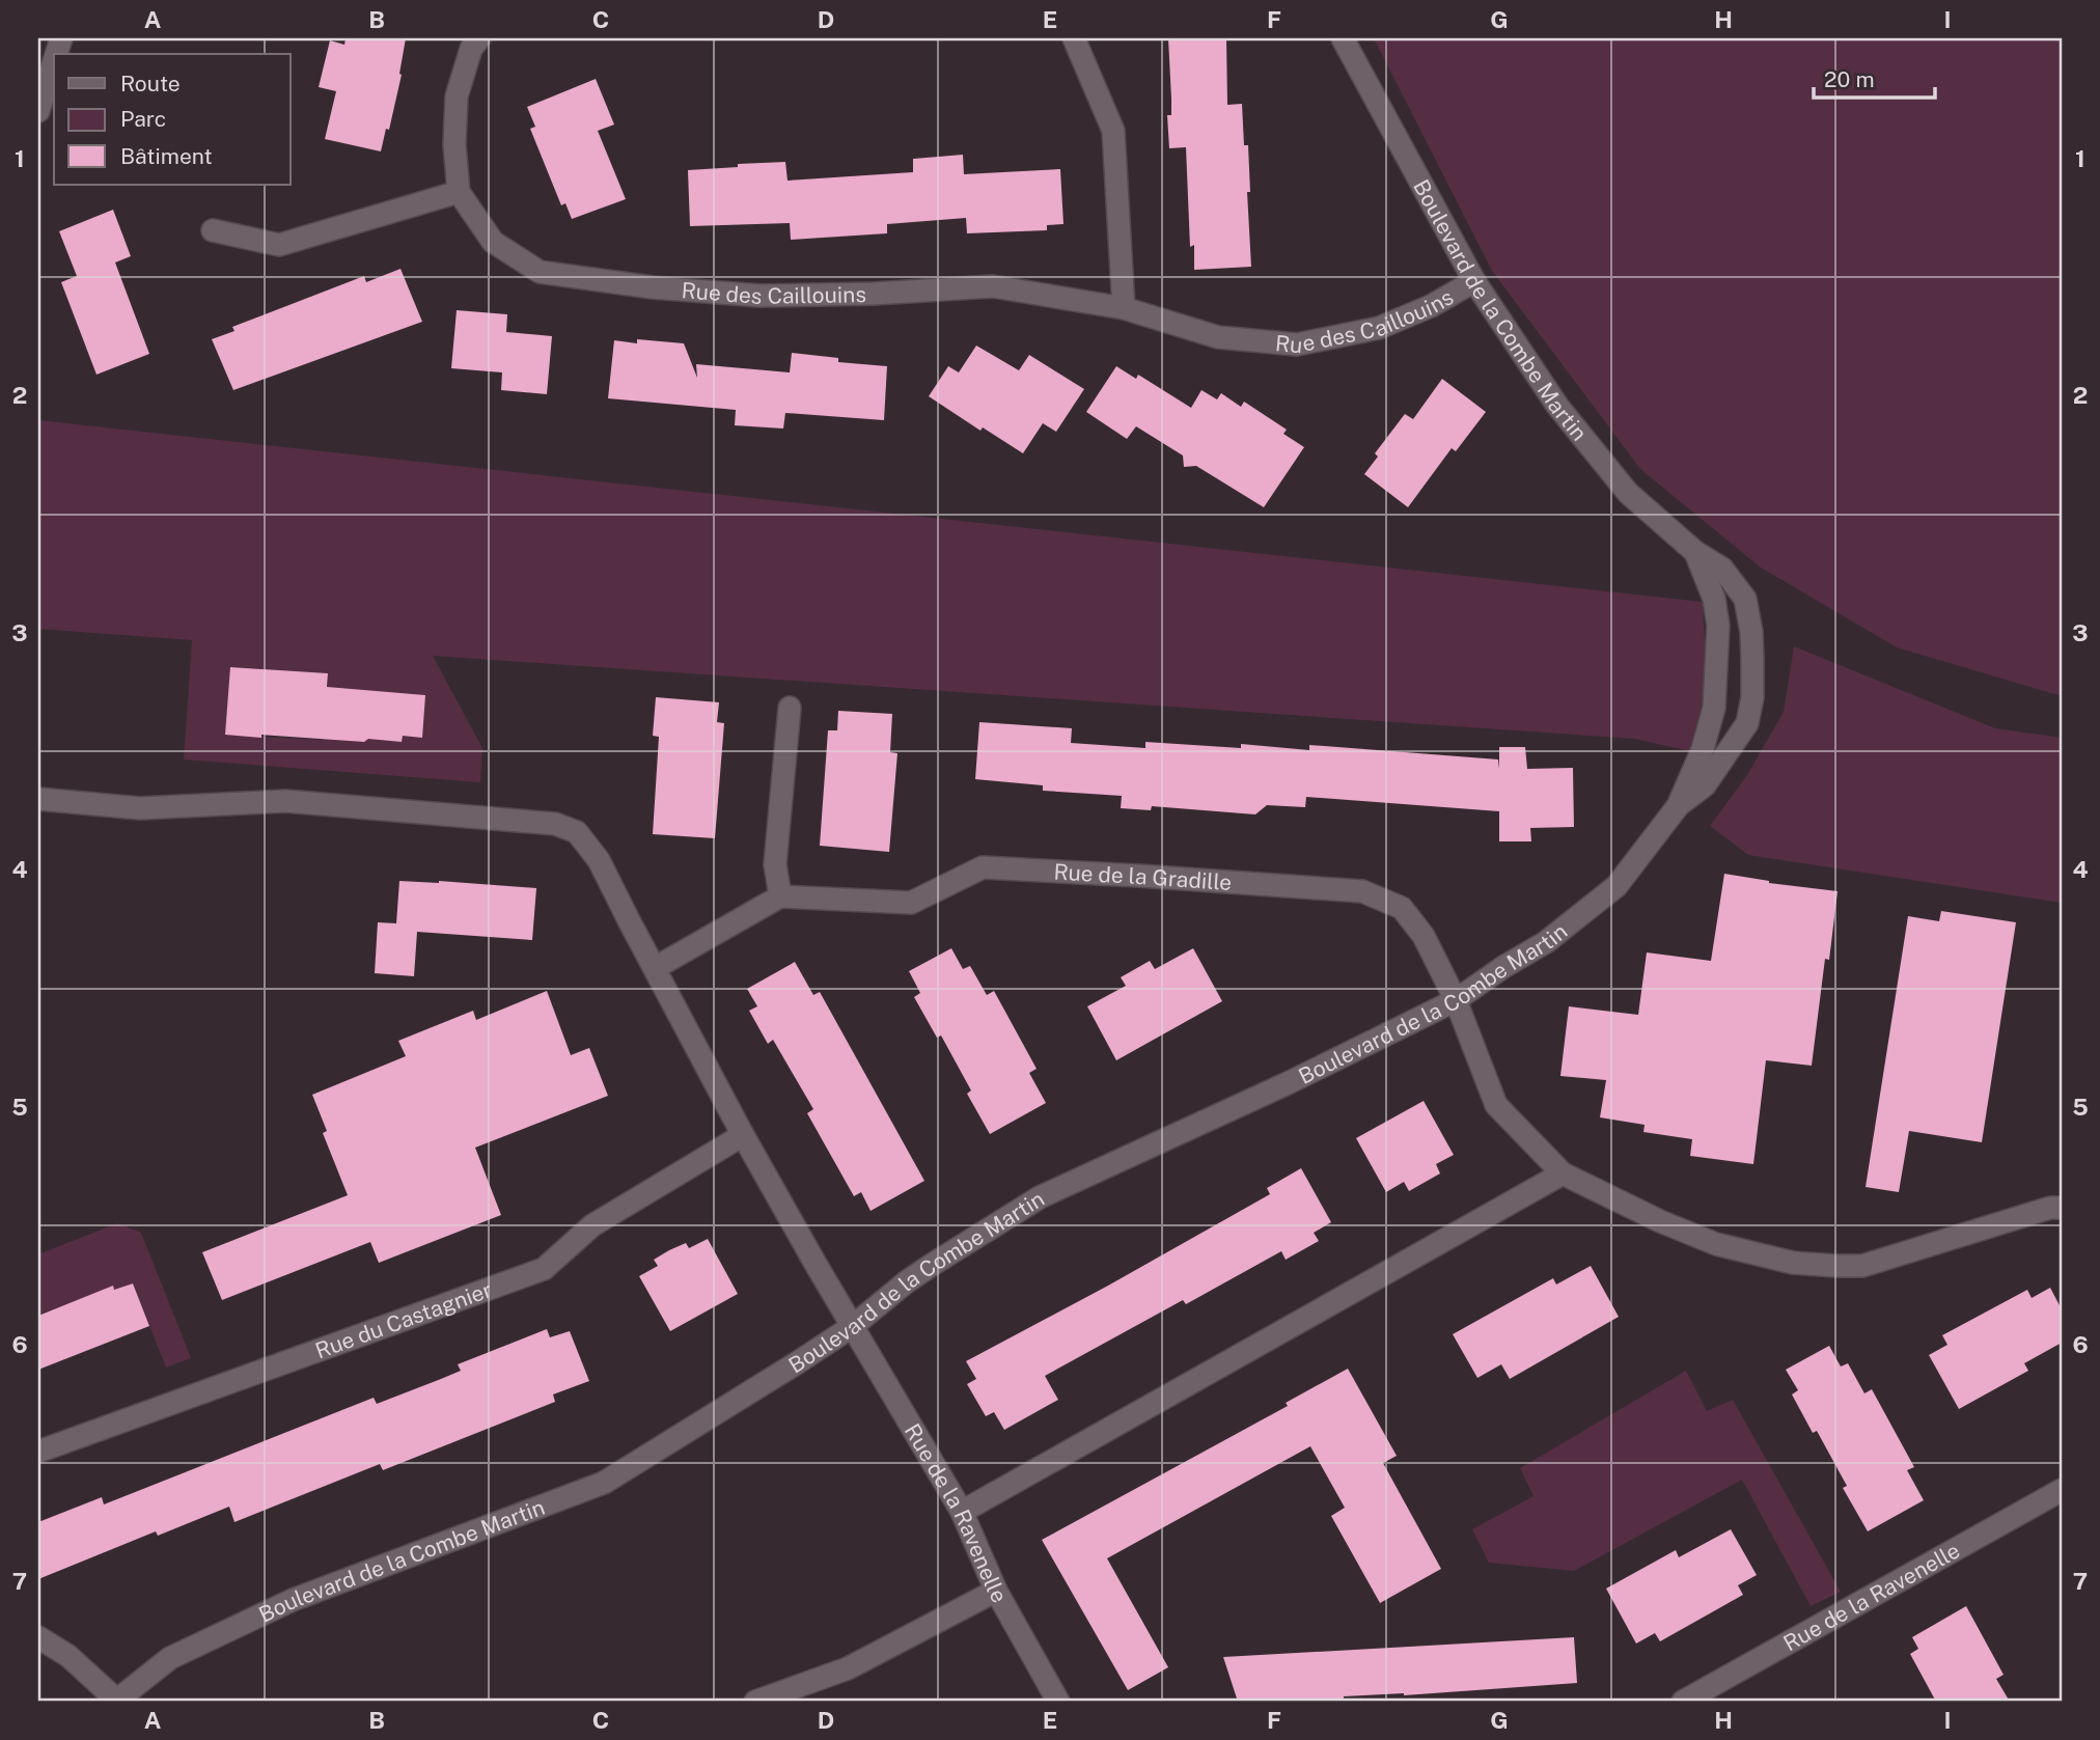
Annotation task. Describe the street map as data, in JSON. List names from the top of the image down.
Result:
{
  "streets": {
    "street": [
      "Rue des Caillouins",
      "Boulevard de la Combe Martin",
      "Rue de la Gradille",
      "Rue du Castagnier",
      "Rue de la Ravenelle"
    ]
  },
  "crossings": [
    ["Rue des Caillouins", "Boulevard de la Combe Martin"],
    ["Boulevard de la Combe Martin", "Rue de la Gradille"],
    ["Boulevard de la Combe Martin", "Rue de la Ravenelle"]
  ],
  "legend": ["Route", "Parc", "Bâtiment"],
  "scale_bar": "20 m",
  "grid": {
    "columns": [
      "A",
      "B",
      "C",
      "D",
      "E",
      "F",
      "G",
      "H",
      "I"
    ],
    "rows": [
      "1",
      "2",
      "3",
      "4",
      "5",
      "6",
      "7"
    ]
  }
}
